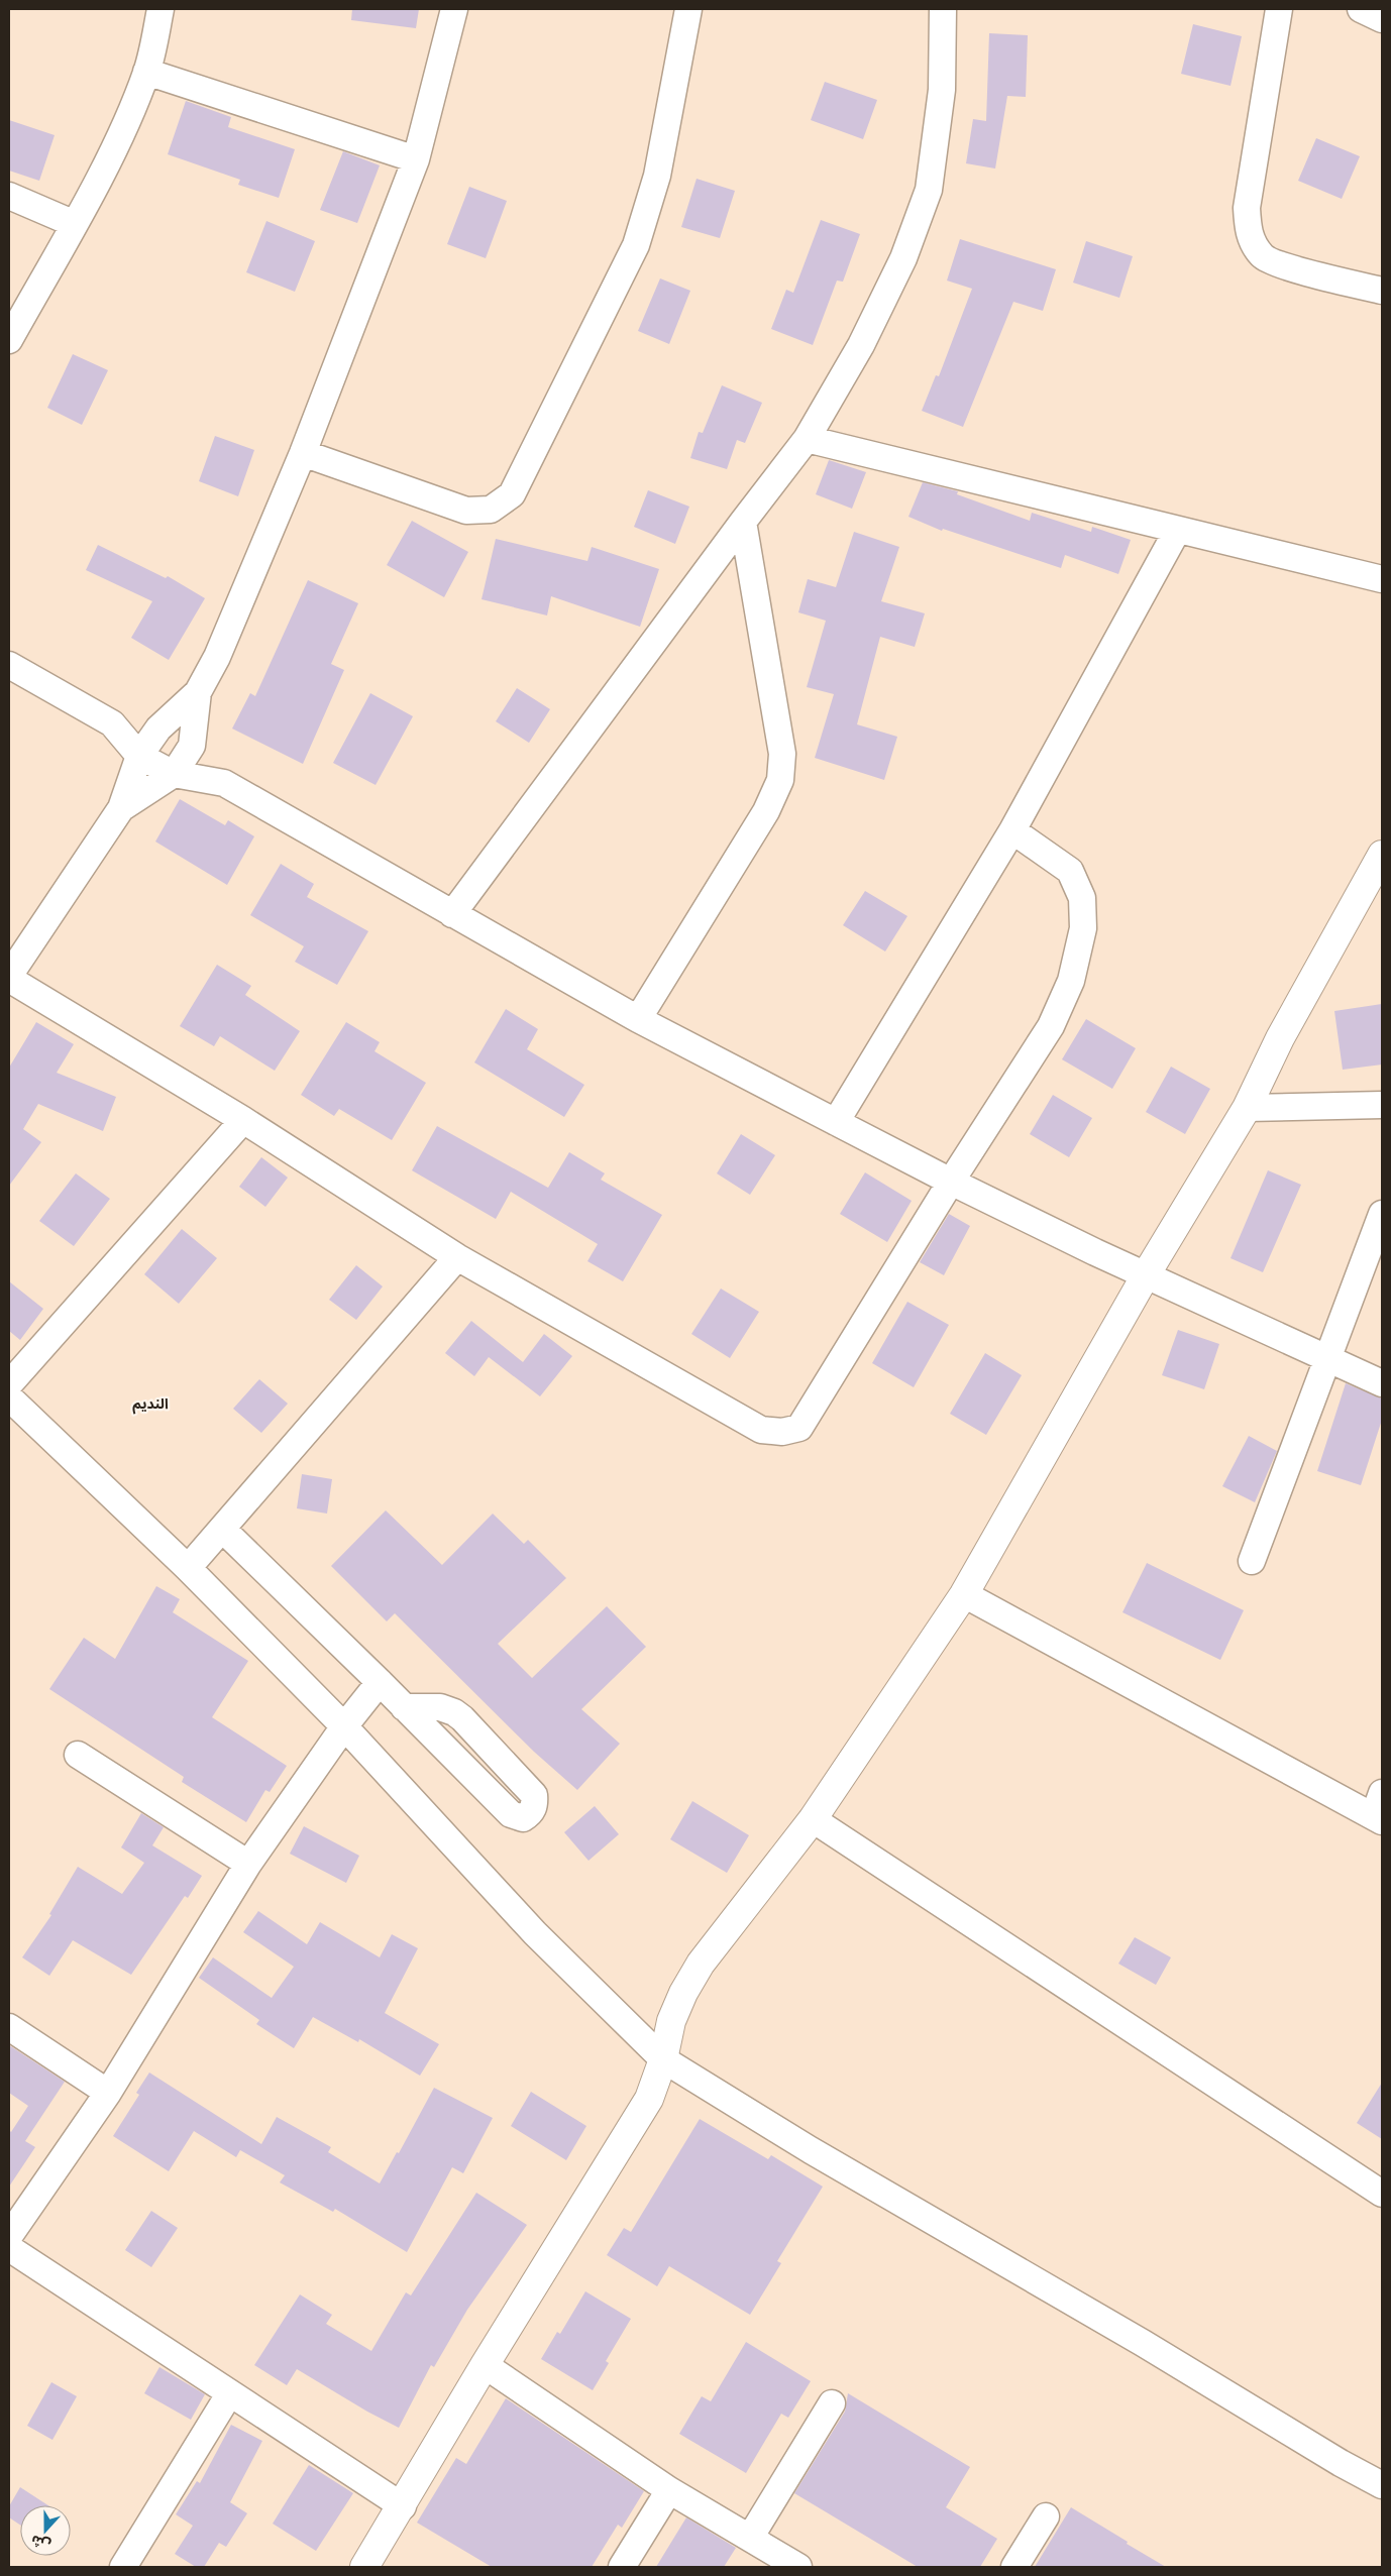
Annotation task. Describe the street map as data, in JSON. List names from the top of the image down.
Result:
{
  "districts": ["النديم"],
  "north": "bottom"
}
